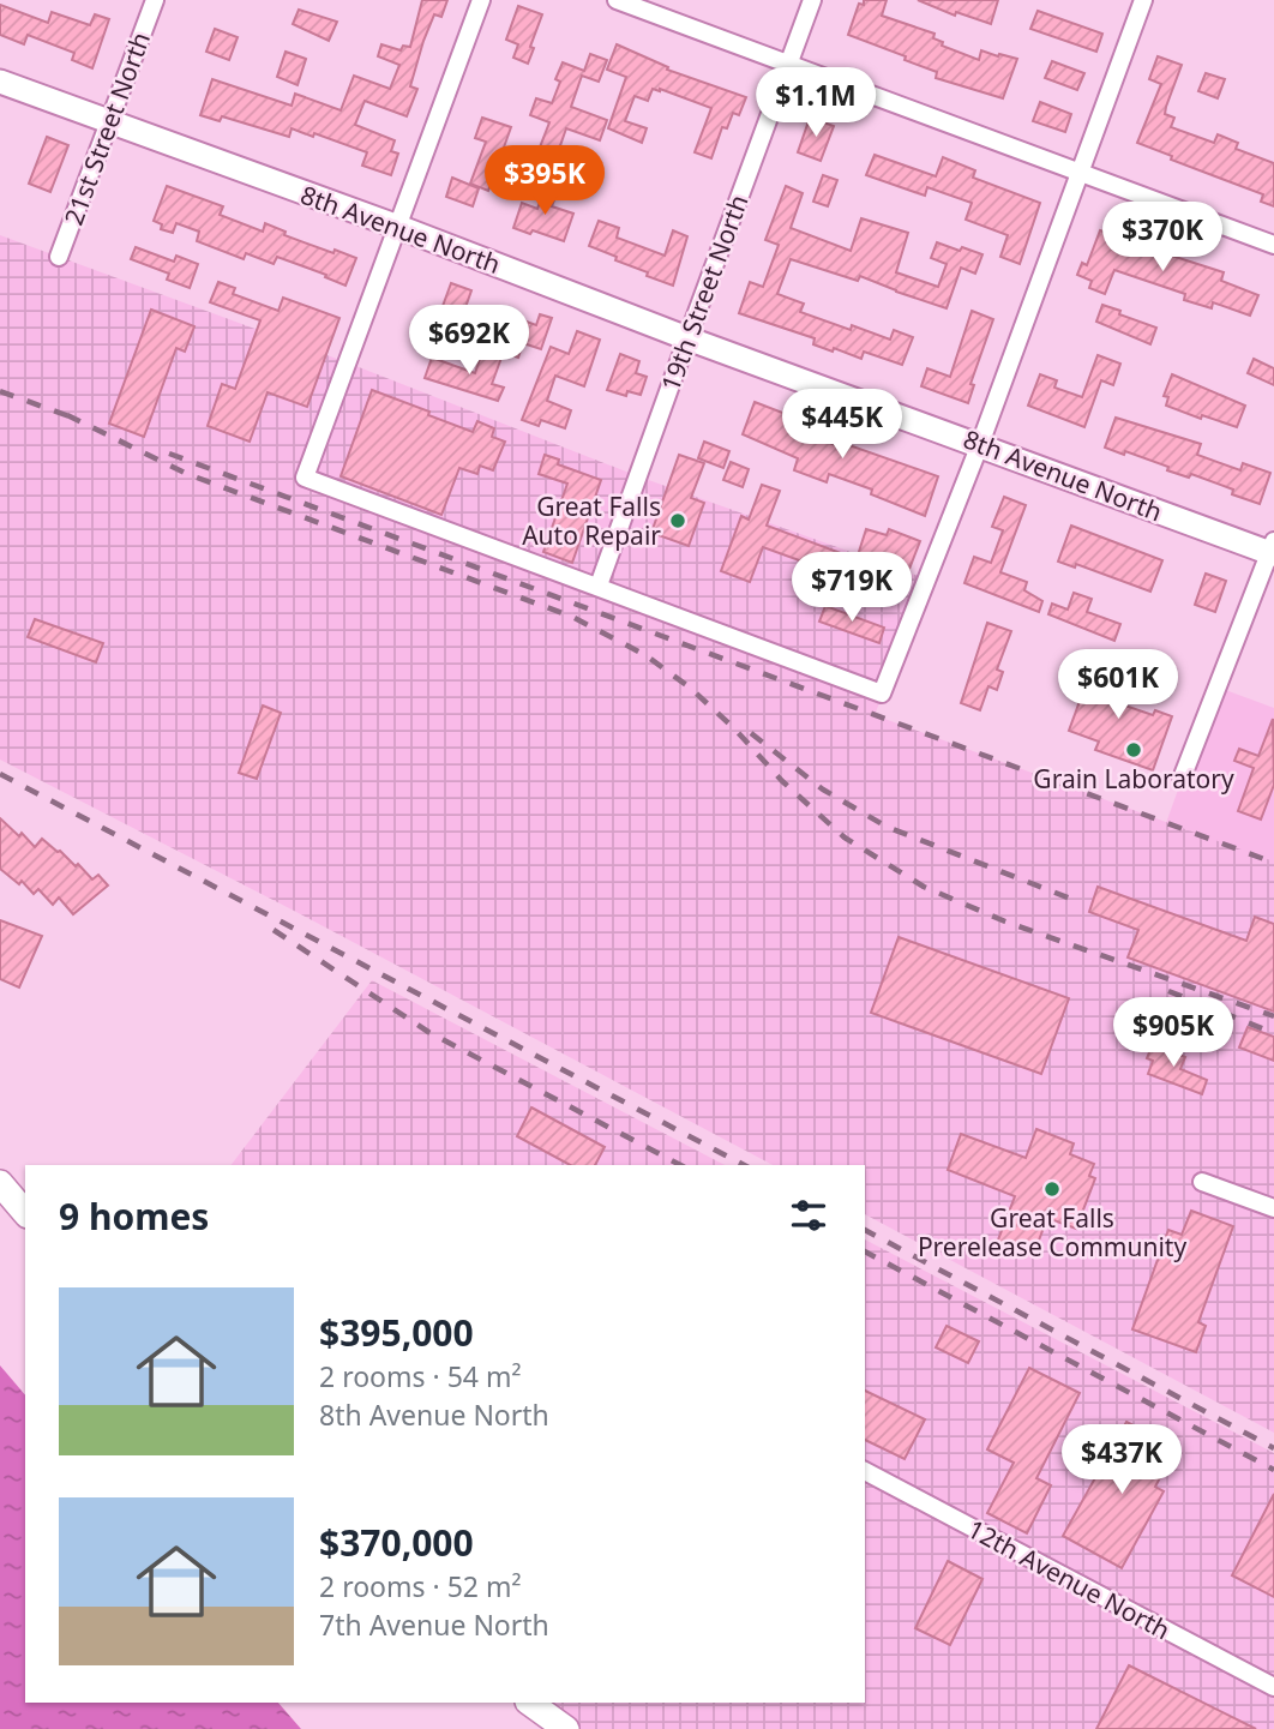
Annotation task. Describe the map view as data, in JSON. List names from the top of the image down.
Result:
{
  "streets": {
    "street": [
      "21st Street North",
      "8th Avenue North",
      "19th Street North",
      "12th Avenue North"
    ]
  },
  "crossings": [
    ["21st Street North", "8th Avenue North"],
    ["8th Avenue North", "19th Street North"]
  ],
  "places": ["Great Falls Auto Repair", "Grain Laboratory", "Great Falls Prerelease Community"],
  "page": {
    "price": [
      "$1.1M",
      "$395K",
      "$370K",
      "$692K",
      "$445K",
      "$719K",
      "$601K",
      "$905K",
      "$437K"
    ],
    "heading": "9 homes",
    "list": [
      {
        "name": "$395,000",
        "note": "2 rooms · 54 m² · 8th Avenue North"
      },
      {
        "name": "$370,000",
        "note": "2 rooms · 52 m² · 7th Avenue North"
      }
    ]
  }
}
